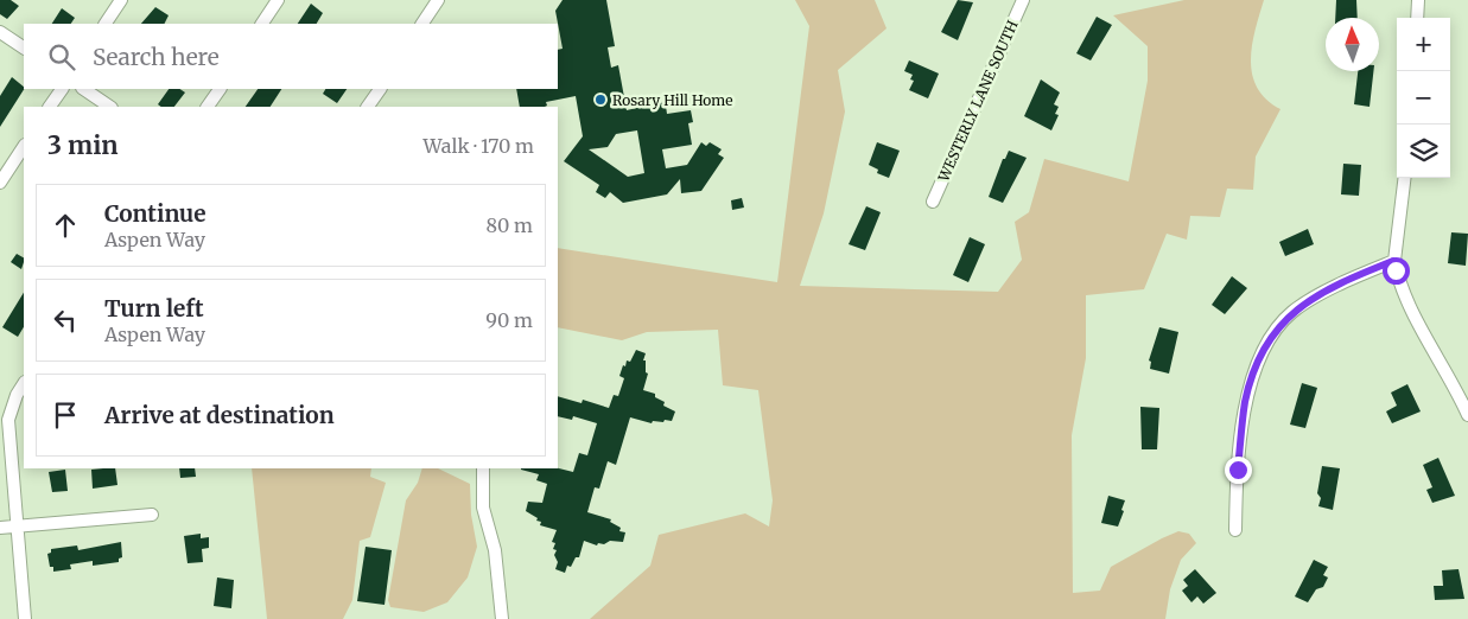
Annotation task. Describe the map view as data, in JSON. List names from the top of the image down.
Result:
{
  "streets": {
    "street": ["WESTERLY LANE SOUTH"]
  },
  "places": ["Rosary Hill Home"],
  "north": "top",
  "page": {
    "map_buttons": ["+", "−"],
    "search": "Search here",
    "heading": ["3 min", "Walk · 170 m"],
    "list": [
      ["Continue", "Aspen Way", "80 m"],
      ["Turn left", "Aspen Way", "90 m"],
      "Arrive at destination"
    ]
  }
}
